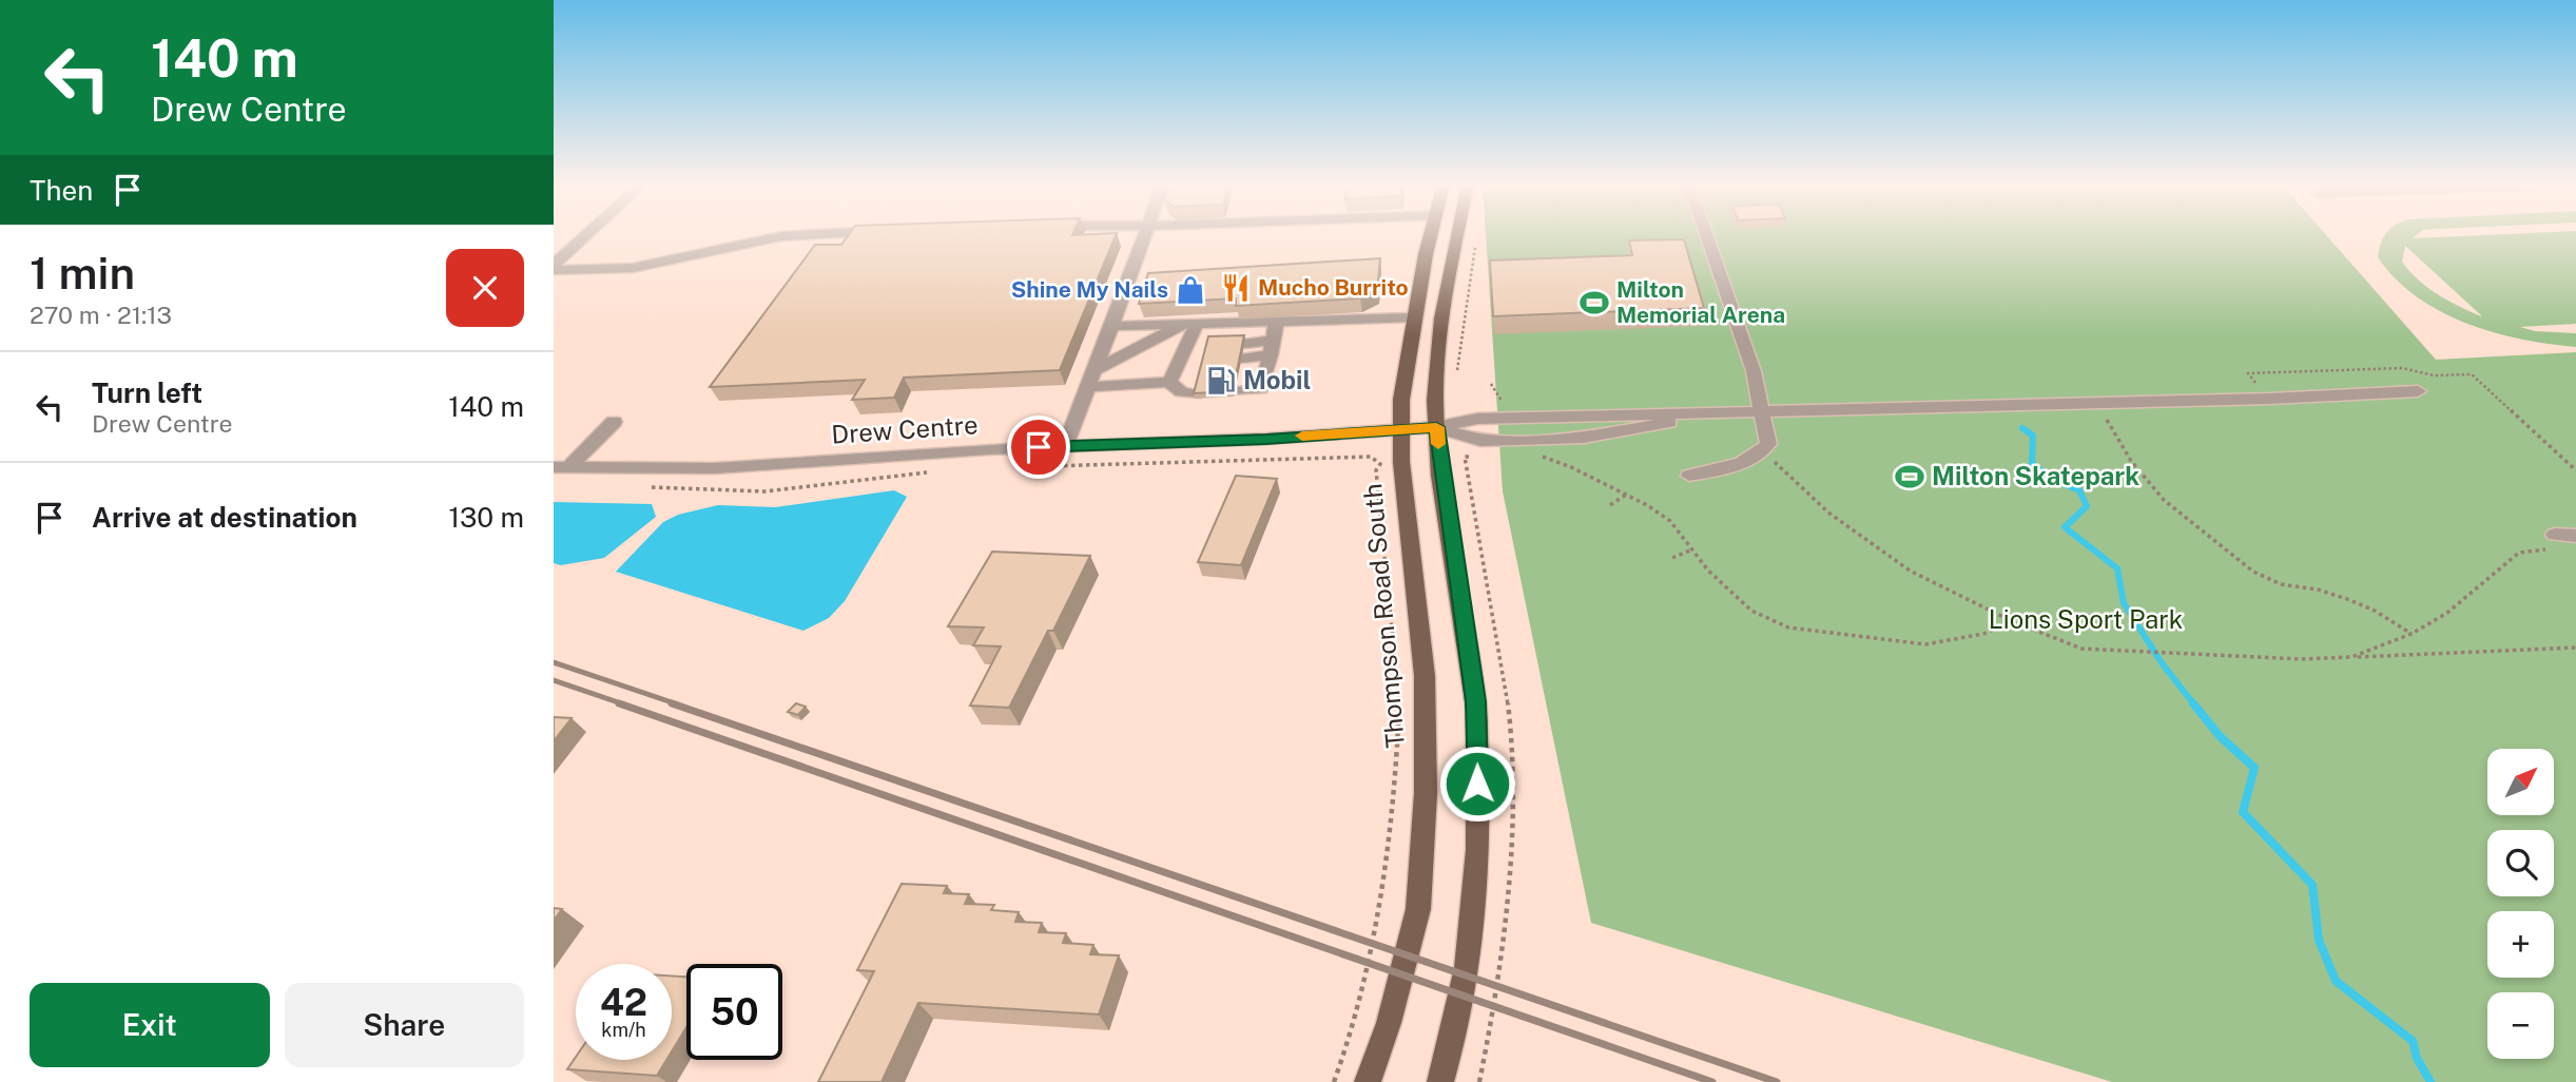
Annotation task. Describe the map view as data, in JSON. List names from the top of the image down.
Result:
{
  "streets": {
    "main road": ["Thompson Road South"],
    "street": ["Drew Centre"]
  },
  "crossings": [
    ["Drew Centre", "Thompson Road South"]
  ],
  "parks": ["Lions Sport Park"],
  "places": {
    "restaurant": ["Mucho Burrito"],
    "shop": ["Shine My Nails"],
    "sports": ["Milton Memorial Arena", "Milton Skatepark"],
    "fuel station": ["Mobil"]
  },
  "north": "top right",
  "page": {
    "turn": ["140 m", "Drew Centre"],
    "then": "Then",
    "heading": ["1 min", "270 m · 21:13"],
    "list": [
      {
        "name": "Turn left",
        "note": "Drew Centre",
        "value": "140 m"
      },
      {
        "name": "Arrive at destination",
        "value": "130 m"
      }
    ],
    "map_buttons": ["+", "−"],
    "speed": "42 km/h",
    "limit": "50",
    "buttons": ["Exit", "Share"]
  }
}
